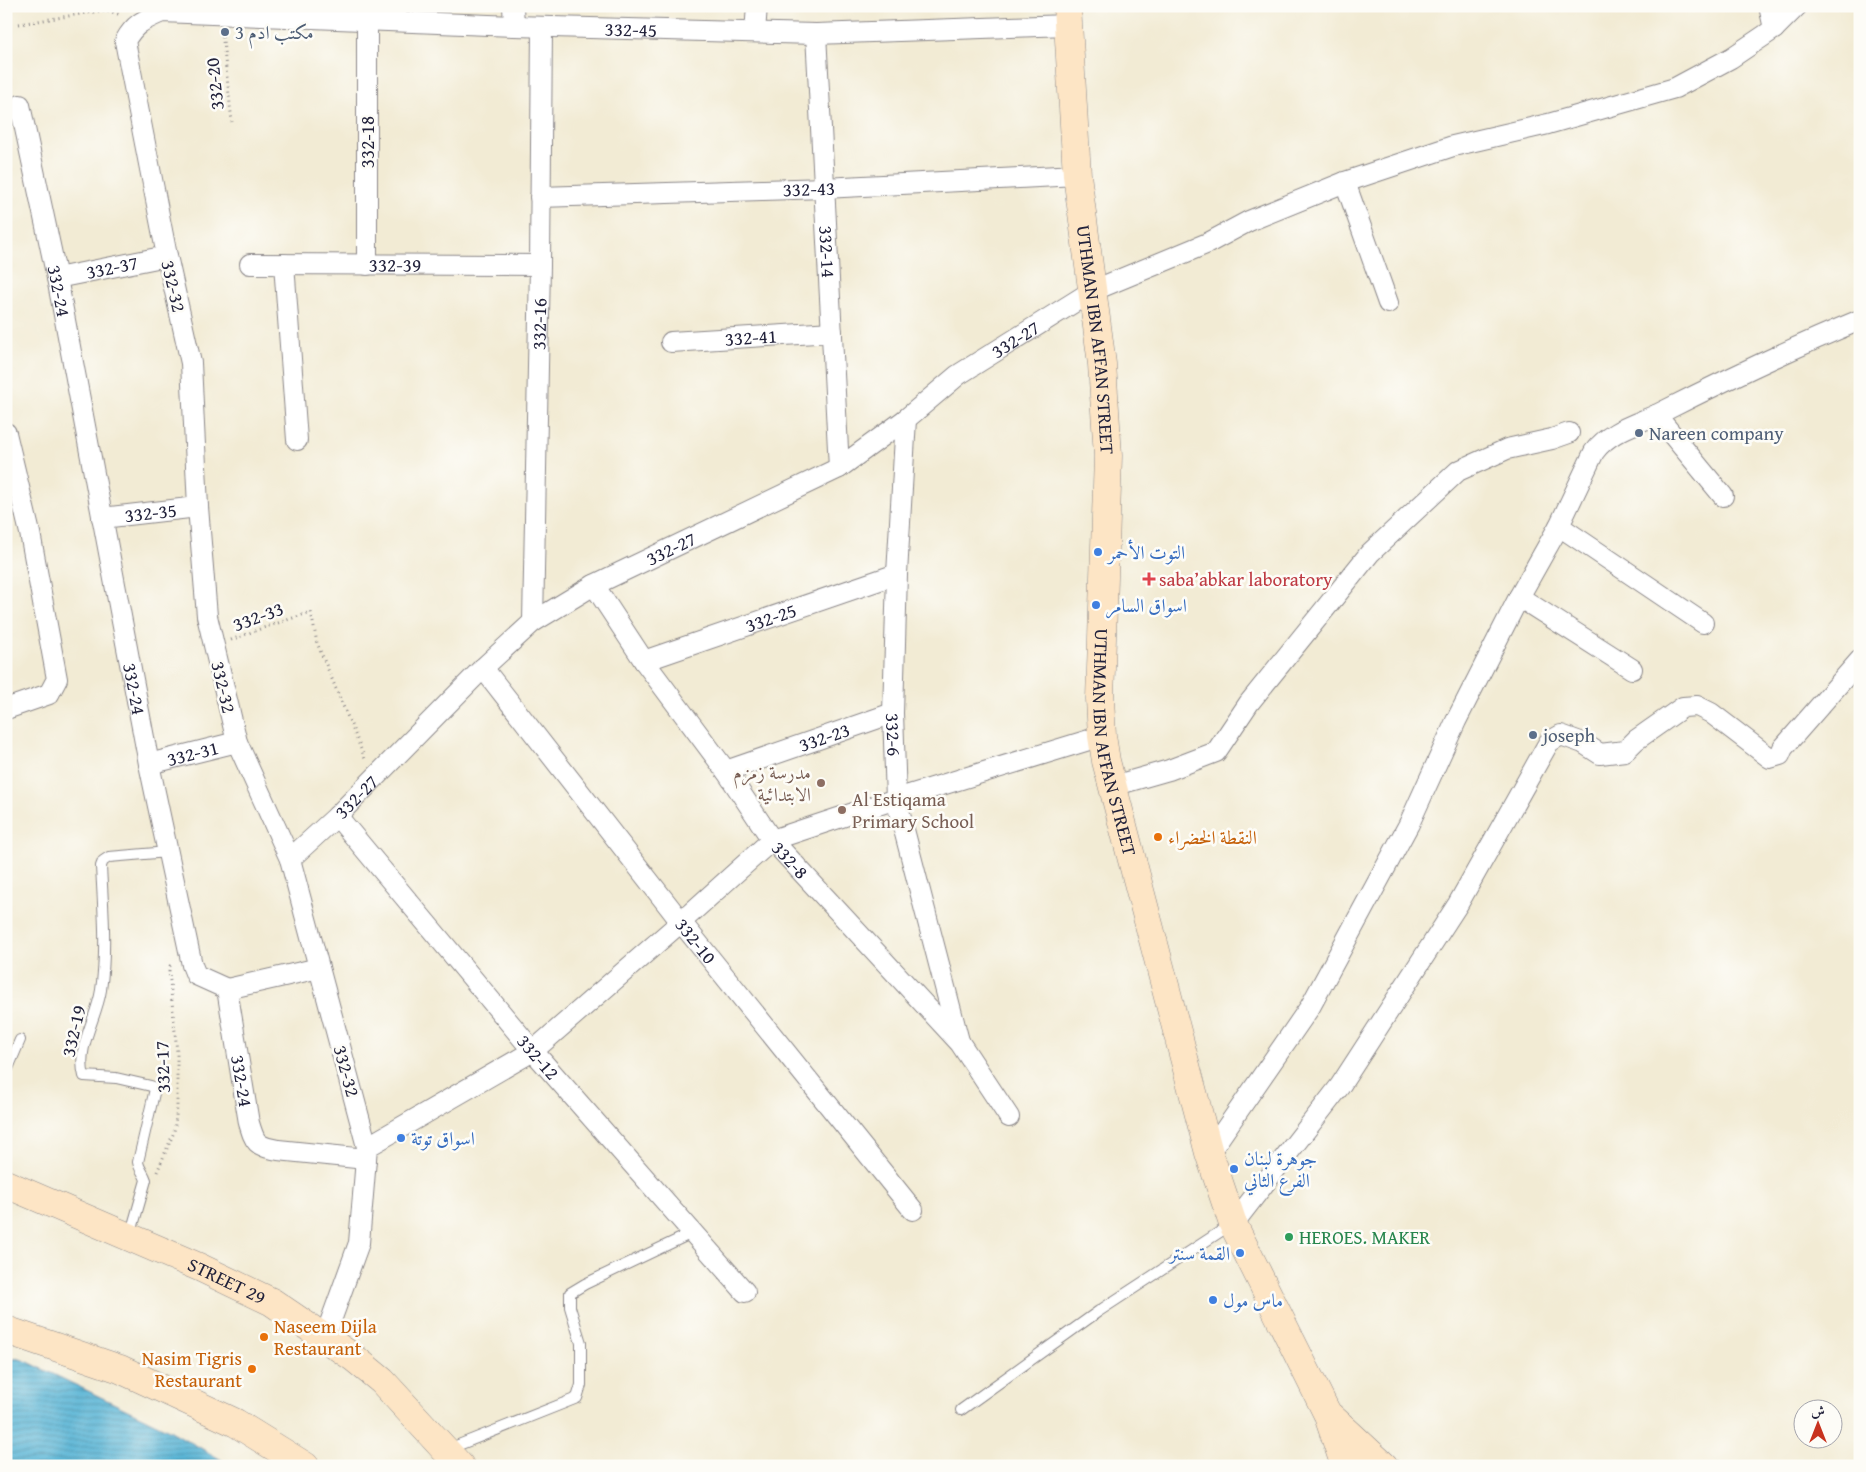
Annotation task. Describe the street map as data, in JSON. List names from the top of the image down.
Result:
{
  "streets": {
    "street": [
      "332-45",
      "332-18",
      "332-43",
      "332-14",
      "332-39",
      "332-37",
      "332-32",
      "332-24",
      "332-16",
      "332-41",
      "332-27",
      "UTHMAN IBN AFFAN STREET",
      "332-35",
      "332-25",
      "332-6",
      "332-23",
      "332-31",
      "332-8",
      "332-10",
      "332-12",
      "STREET 29"
    ],
    "lane": ["332-19"],
    "path": ["332-20", "332-33", "332-17"]
  },
  "crossings": [
    ["332-45", "332-20"],
    ["332-45", "332-18"],
    ["332-45", "332-14"],
    ["332-45", "332-32"],
    ["332-45", "332-16"],
    ["332-45", "UTHMAN IBN AFFAN STREET"],
    ["332-18", "332-39"],
    ["332-43", "332-14"],
    ["332-43", "332-16"],
    ["332-43", "UTHMAN IBN AFFAN STREET"],
    ["332-14", "332-41"],
    ["332-14", "332-27"],
    ["332-39", "332-16"],
    ["332-37", "332-32"],
    ["332-37", "332-24"],
    ["332-32", "332-24"],
    ["332-32", "332-27"],
    ["332-32", "332-35"],
    ["332-32", "332-33"],
    ["332-32", "332-31"],
    ["332-32", "STREET 29"],
    ["332-24", "332-35"],
    ["332-24", "332-31"],
    ["332-24", "332-19"],
    ["332-24", "332-17"],
    ["332-16", "332-27"],
    ["332-27", "UTHMAN IBN AFFAN STREET"],
    ["332-27", "332-33"],
    ["332-27", "332-6"],
    ["332-27", "332-8"],
    ["332-27", "332-10"],
    ["332-27", "332-12"],
    ["332-25", "332-6"],
    ["332-25", "332-8"],
    ["332-6", "332-23"],
    ["332-6", "332-8"],
    ["332-23", "332-8"],
    ["332-19", "332-17"]
  ],
  "places": {
    "other": [
      "مكتب ادم 3",
      "Nareen company",
      "التوت الأحمر",
      "اسواق السامر",
      "joseph",
      "مدرسة زمزم الابتدائية",
      "Al Estiqama Primary School",
      "النقطة الخضراء",
      "اسواق توتة",
      "جوهرة لبنان الفرع الثاني",
      "HEROES. MAKER",
      "القمة سنتر",
      "ماس مول",
      "Naseem Dijla Restaurant",
      "Nasim Tigris Restaurant"
    ],
    "health": ["saba’abkar laboratory"]
  },
  "north": "top"
}
